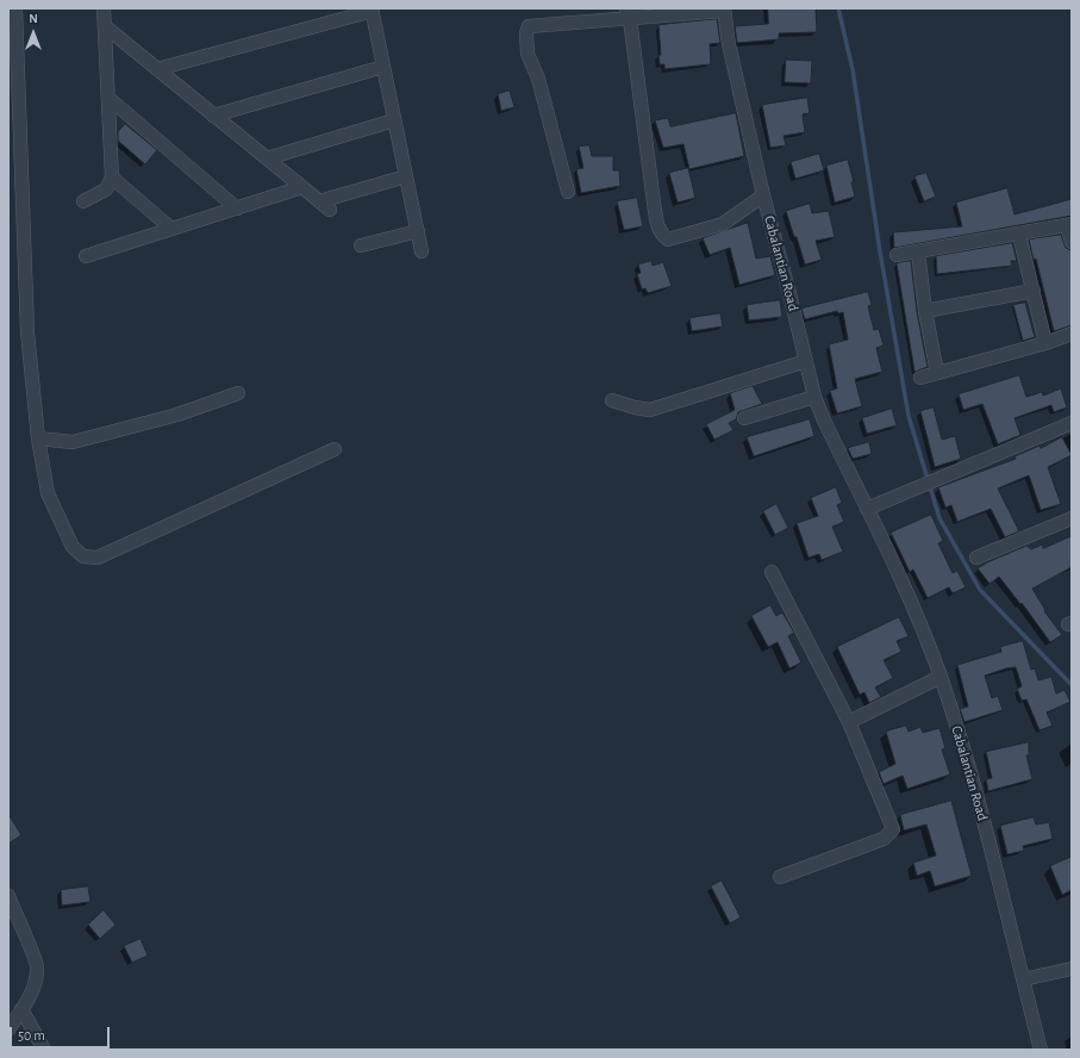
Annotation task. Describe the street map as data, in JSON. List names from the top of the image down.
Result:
{
  "streets": {
    "street": ["Cabalantian Road"]
  },
  "scale_bar": "50 m",
  "north": "top"
}
